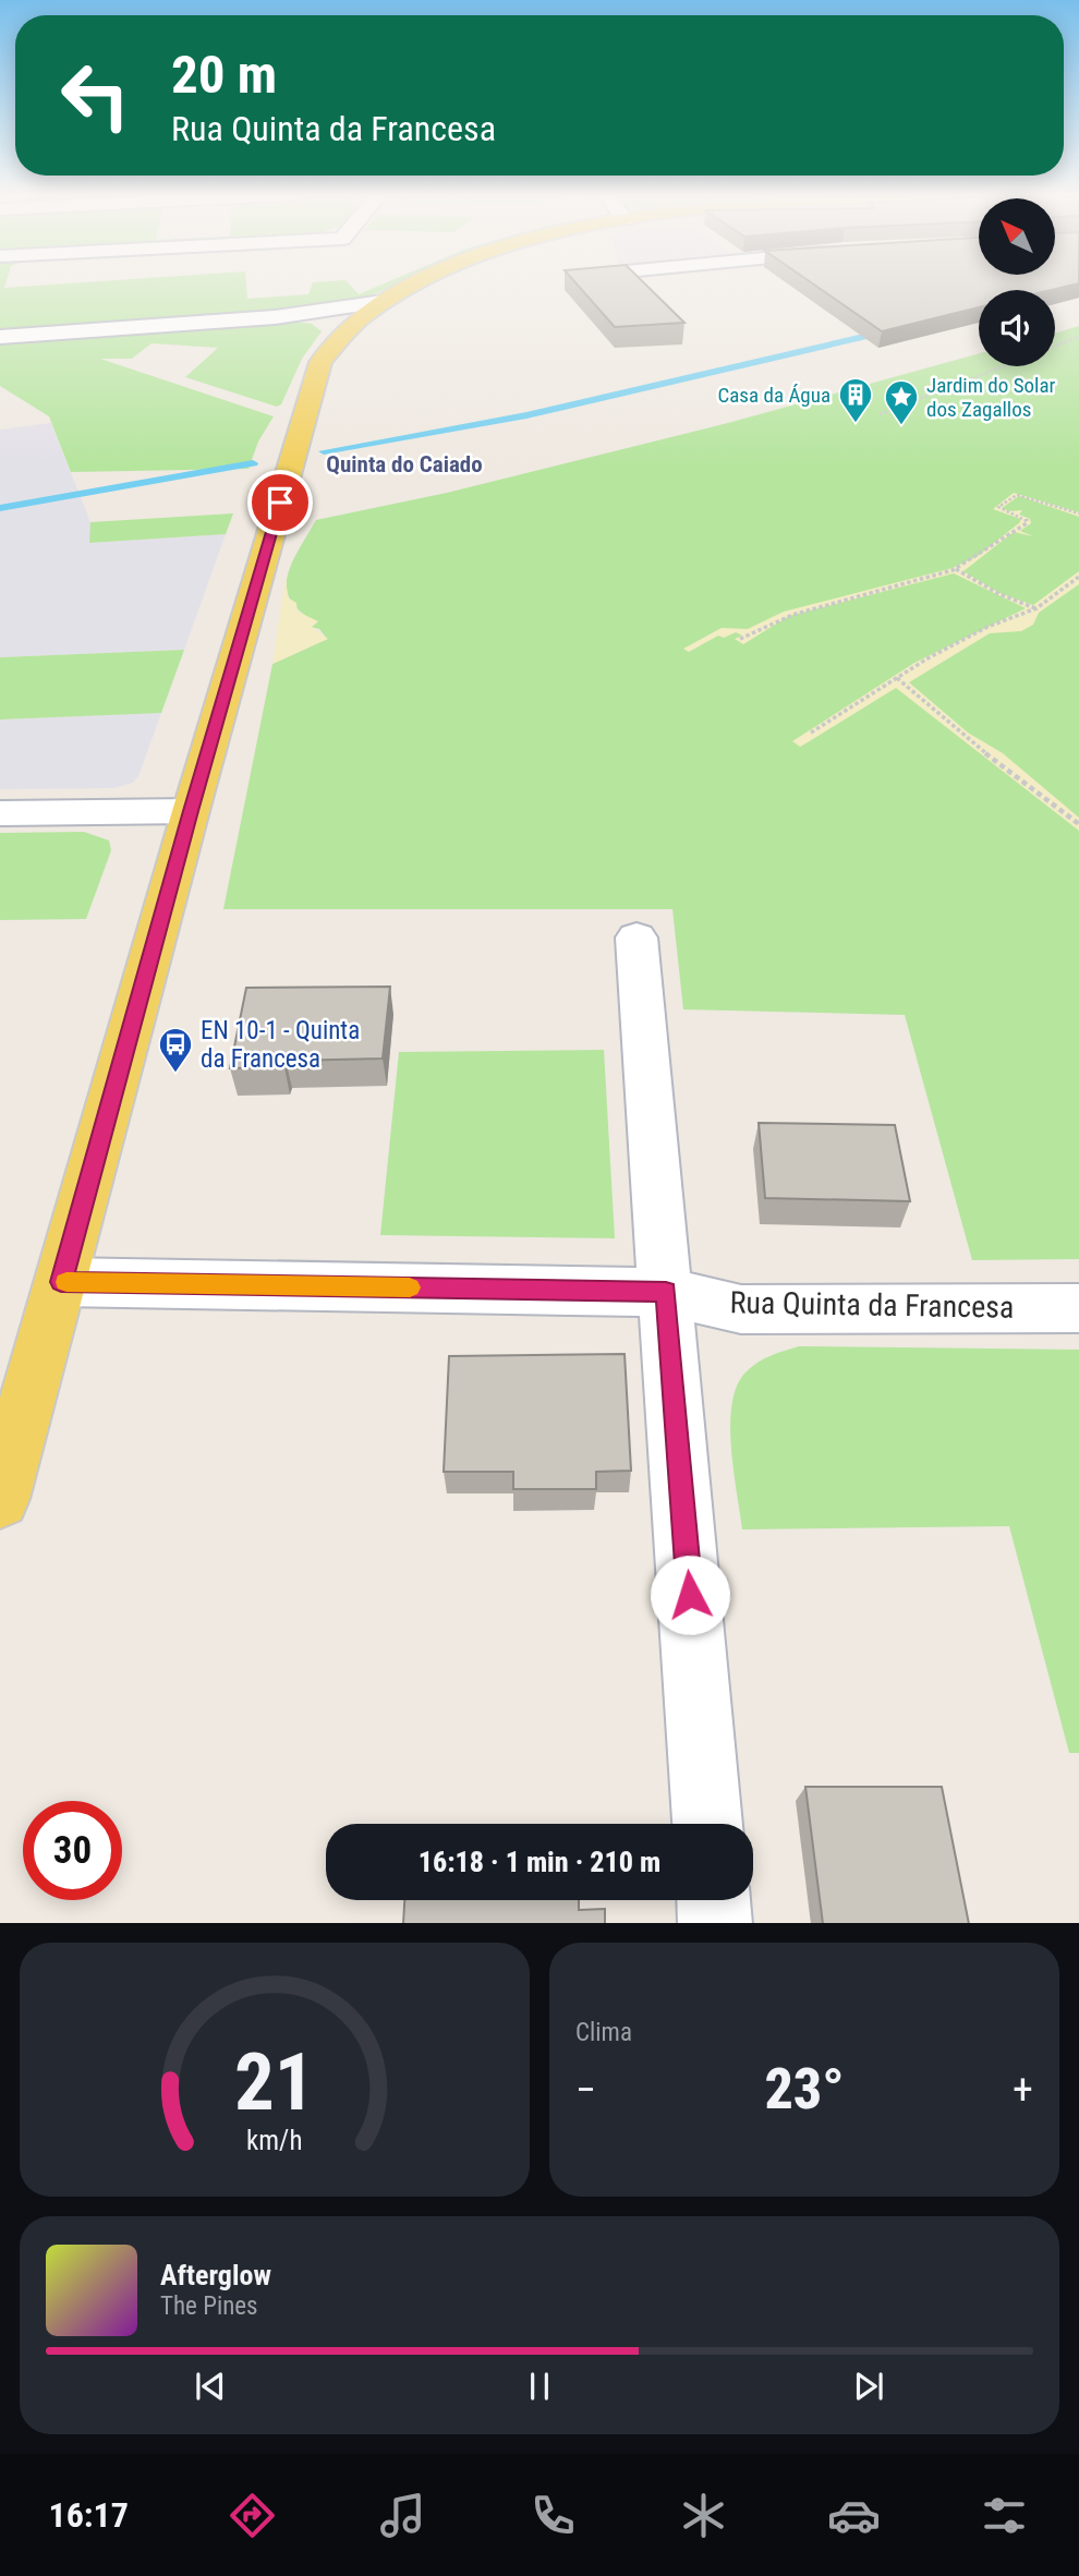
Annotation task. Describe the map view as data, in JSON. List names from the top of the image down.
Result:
{
  "streets": {
    "street": ["Rua Quinta da Francesa"]
  },
  "districts": ["Quinta do Caiado"],
  "places": {
    "building": ["Casa da Água"],
    "place": ["Jardim do Solar dos Zagallos"],
    "bus stop": ["EN 10-1 - Quinta da Francesa"]
  },
  "north": "top left",
  "page": {
    "turn": ["20 m", "Rua Quinta da Francesa"],
    "limit": "30",
    "trip": "16:18 · 1 min · 210 m",
    "tile": "Clima",
    "heat": ["−", "23°", "+"],
    "song": ["Afterglow", "The Pines"],
    "tabs": "16:17",
    "gauge": ["21", "km/h"]
  }
}
